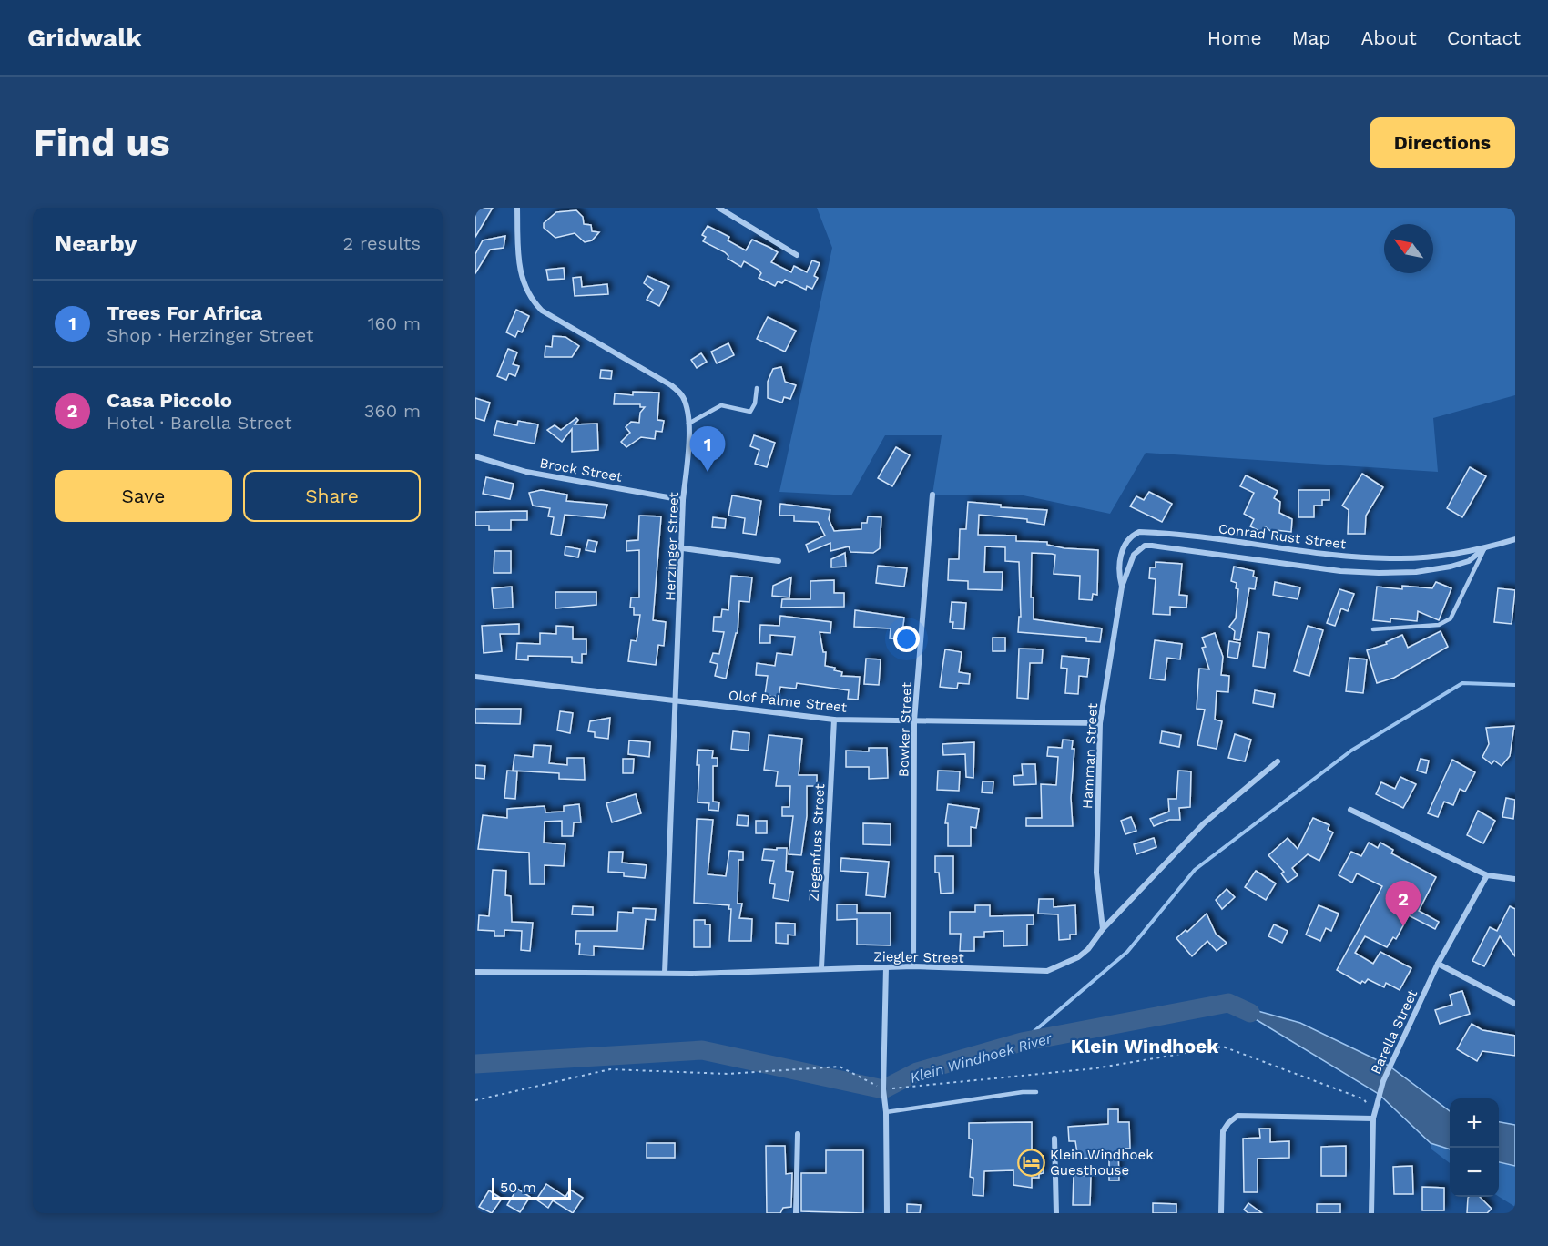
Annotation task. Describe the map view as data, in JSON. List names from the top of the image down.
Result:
{
  "streets": {
    "street": [
      "Brock Street",
      "Conrad Rust Street",
      "Herzinger Street",
      "Olof Palme Street",
      "Bowker Street",
      "Hamman Street",
      "Ziegenfuss Street",
      "Ziegler Street",
      "Barella Street"
    ]
  },
  "crossings": [
    ["Brock Street", "Herzinger Street"],
    ["Conrad Rust Street", "Hamman Street"],
    ["Herzinger Street", "Olof Palme Street"],
    ["Herzinger Street", "Ziegler Street"],
    ["Olof Palme Street", "Bowker Street"],
    ["Olof Palme Street", "Hamman Street"],
    ["Olof Palme Street", "Ziegenfuss Street"],
    ["Bowker Street", "Ziegler Street"],
    ["Hamman Street", "Ziegler Street"],
    ["Ziegenfuss Street", "Ziegler Street"]
  ],
  "districts": ["Klein Windhoek"],
  "water": ["Klein Windhoek River"],
  "places": {
    "hotel": ["Klein Windhoek Guesthouse"]
  },
  "scale_bar": "50 m",
  "north": "top left",
  "page": {
    "header": "Gridwalk",
    "nav": [
      "Home",
      "Map",
      "About",
      "Contact"
    ],
    "buttons": [
      "Directions",
      ["Save", "Share"]
    ],
    "title": "Find us",
    "heading": ["Nearby", "2 results"],
    "list": [
      {
        "mark": "1",
        "name": "Trees For Africa",
        "note": "Shop · Herzinger Street",
        "value": "160 m"
      },
      {
        "mark": "2",
        "name": "Casa Piccolo",
        "note": "Hotel · Barella Street",
        "value": "360 m"
      }
    ],
    "pins": ["1", "2"],
    "map_buttons": ["+", "−"],
    "scale": "50 m"
  }
}
